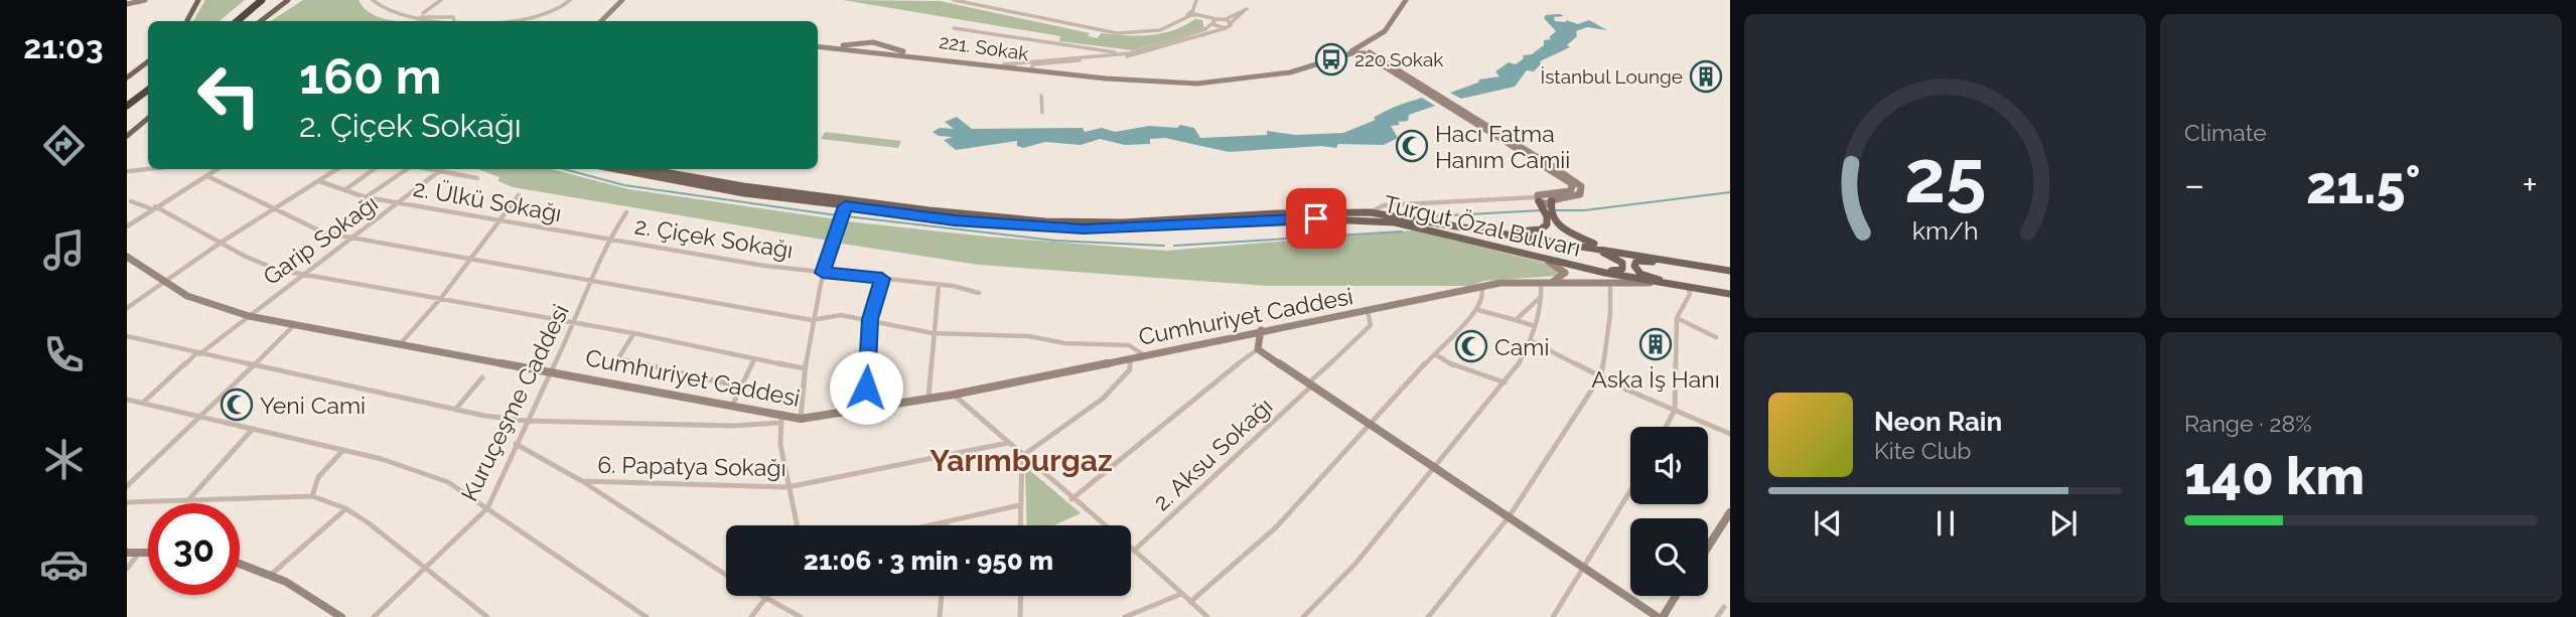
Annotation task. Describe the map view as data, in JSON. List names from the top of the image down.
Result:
{
  "streets": {
    "main road": ["Turgut Özal Bulvarı"],
    "street": [
      "221. Sokak",
      "2. Ülkü Sokağı",
      "2. Çiçek Sokağı",
      "Garip Sokağı",
      "Cumhuriyet Caddesi",
      "Kuruçeşme Caddesi",
      "2. Aksu Sokağı",
      "6. Papatya Sokağı"
    ]
  },
  "crossings": [
    ["2. Ülkü Sokağı", "2. Çiçek Sokağı"],
    ["2. Ülkü Sokağı", "Garip Sokağı"],
    ["2. Ülkü Sokağı", "Kuruçeşme Caddesi"],
    ["Turgut Özal Bulvarı", "Cumhuriyet Caddesi"],
    ["2. Çiçek Sokağı", "Kuruçeşme Caddesi"],
    ["Garip Sokağı", "Cumhuriyet Caddesi"],
    ["Cumhuriyet Caddesi", "Kuruçeşme Caddesi"],
    ["Cumhuriyet Caddesi", "2. Aksu Sokağı"]
  ],
  "districts": ["Yarımburgaz"],
  "places": {
    "bus stop": ["220.Sokak"],
    "building": ["İstanbul Lounge", "Aska İş Hanı"],
    "mosque": ["Hacı Fatma Hanım Camii", "Cami", "Yeni Cami"]
  },
  "page": {
    "tabs": "21:03",
    "tile": [
      "Climate",
      ["Range · 28%", "140 km"]
    ],
    "turn": ["160 m", "2. Çiçek Sokağı"],
    "heat": ["−", "21.5°", "+"],
    "song": ["Neon Rain", "Kite Club"],
    "limit": "30",
    "trip": "21:06 · 3 min · 950 m",
    "gauge": ["25", "km/h"]
  }
}
